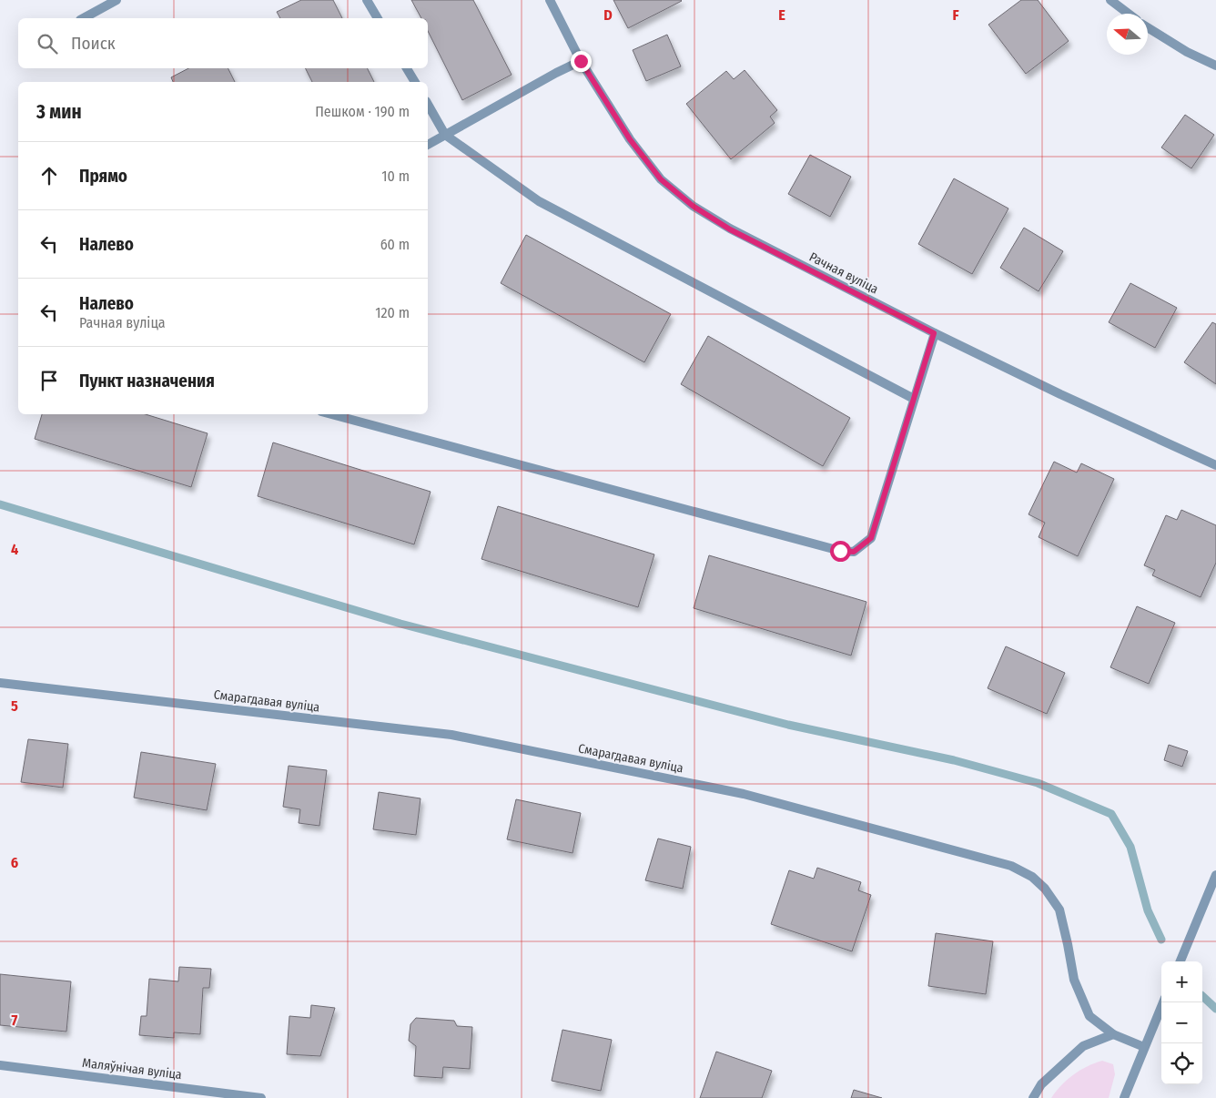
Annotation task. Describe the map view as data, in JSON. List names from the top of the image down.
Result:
{
  "streets": {
    "street": ["Рачная вуліца", "Смарагдавая вуліца", "Маляўнічая вуліца"]
  },
  "north": "left",
  "page": {
    "search": "Поиск",
    "heading": ["3 мин", "Пешком · 190 m"],
    "list": [
      ["Прямо", "10 m"],
      ["Налево", "60 m"],
      ["Налево", "Рачная вуліца", "120 m"],
      "Пункт назначения"
    ],
    "map_buttons": ["+", "−"]
  },
  "grid": {
    "columns": ["D", "E", "F"],
    "rows": [
      "4",
      "5",
      "6",
      "7"
    ]
  }
}
